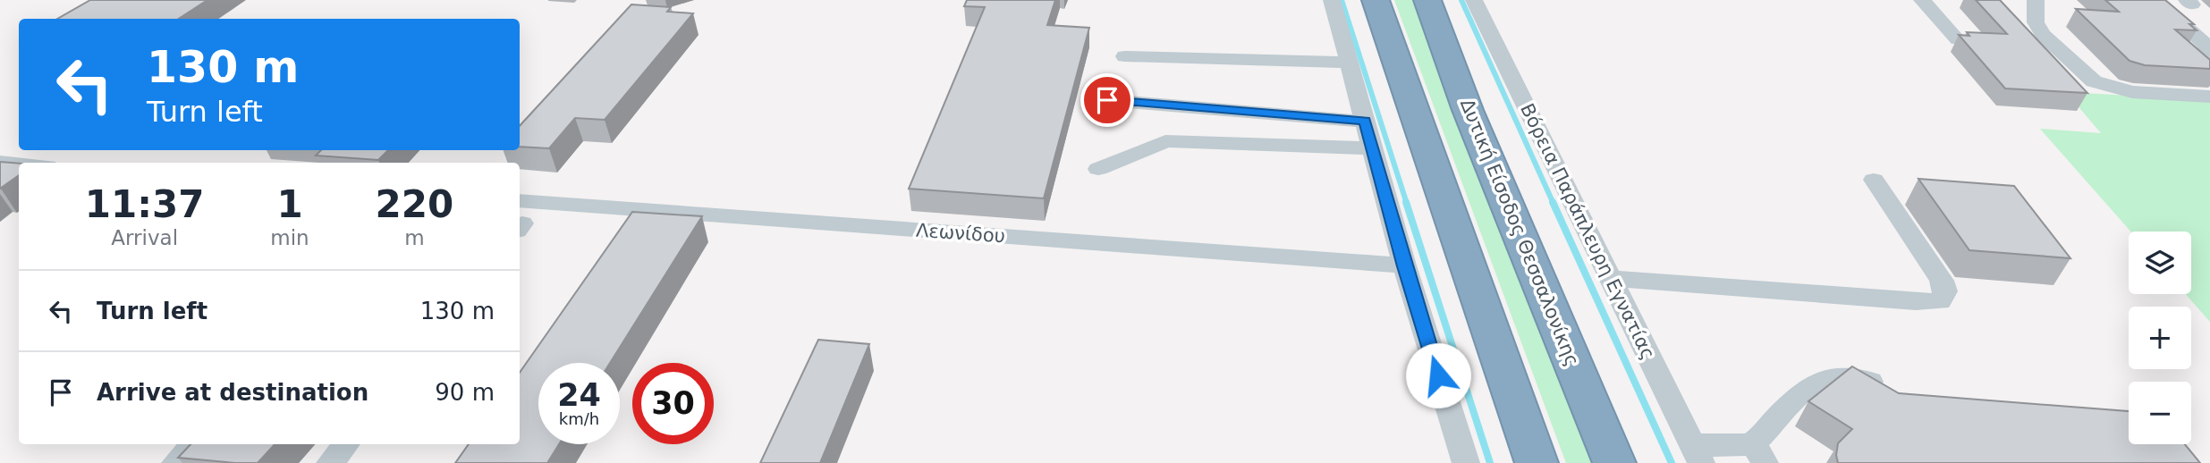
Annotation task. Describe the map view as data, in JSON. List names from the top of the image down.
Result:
{
  "streets": {
    "highway": ["Δυτική Είσοδος Θεσσαλονίκης"],
    "street": ["Βόρεια Παράπλευρη Εγνατίας", "Λεωνίδου"]
  },
  "page": {
    "turn": ["130 m", "Turn left"],
    "eta": [
      "11:37",
      "Arrival",
      "1",
      "min",
      "220",
      "m"
    ],
    "map_buttons": ["+", "−"],
    "list": [
      {
        "name": "Turn left",
        "value": "130 m"
      },
      {
        "name": "Arrive at destination",
        "value": "90 m"
      }
    ],
    "speed": "24 km/h",
    "limit": "30"
  }
}
